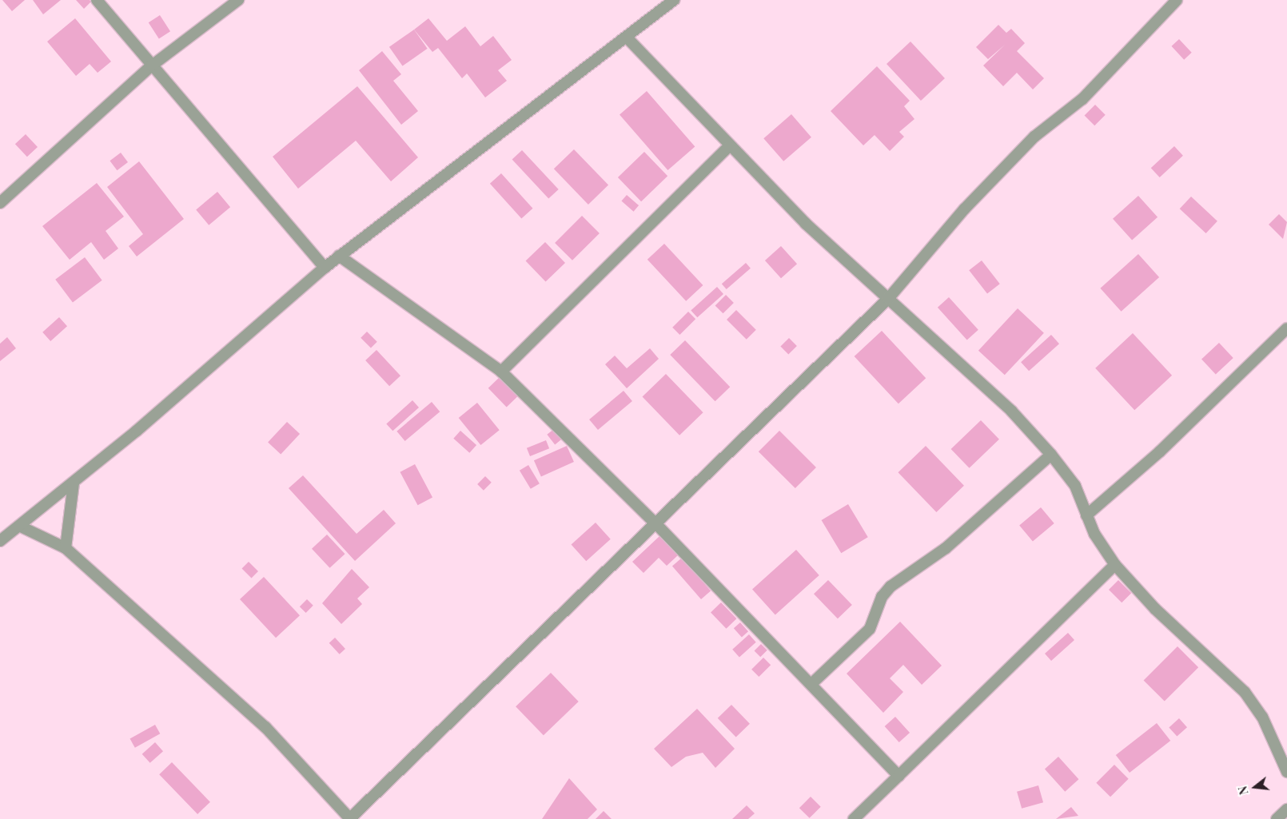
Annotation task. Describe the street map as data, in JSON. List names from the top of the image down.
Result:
{
  "north": "left"
}
